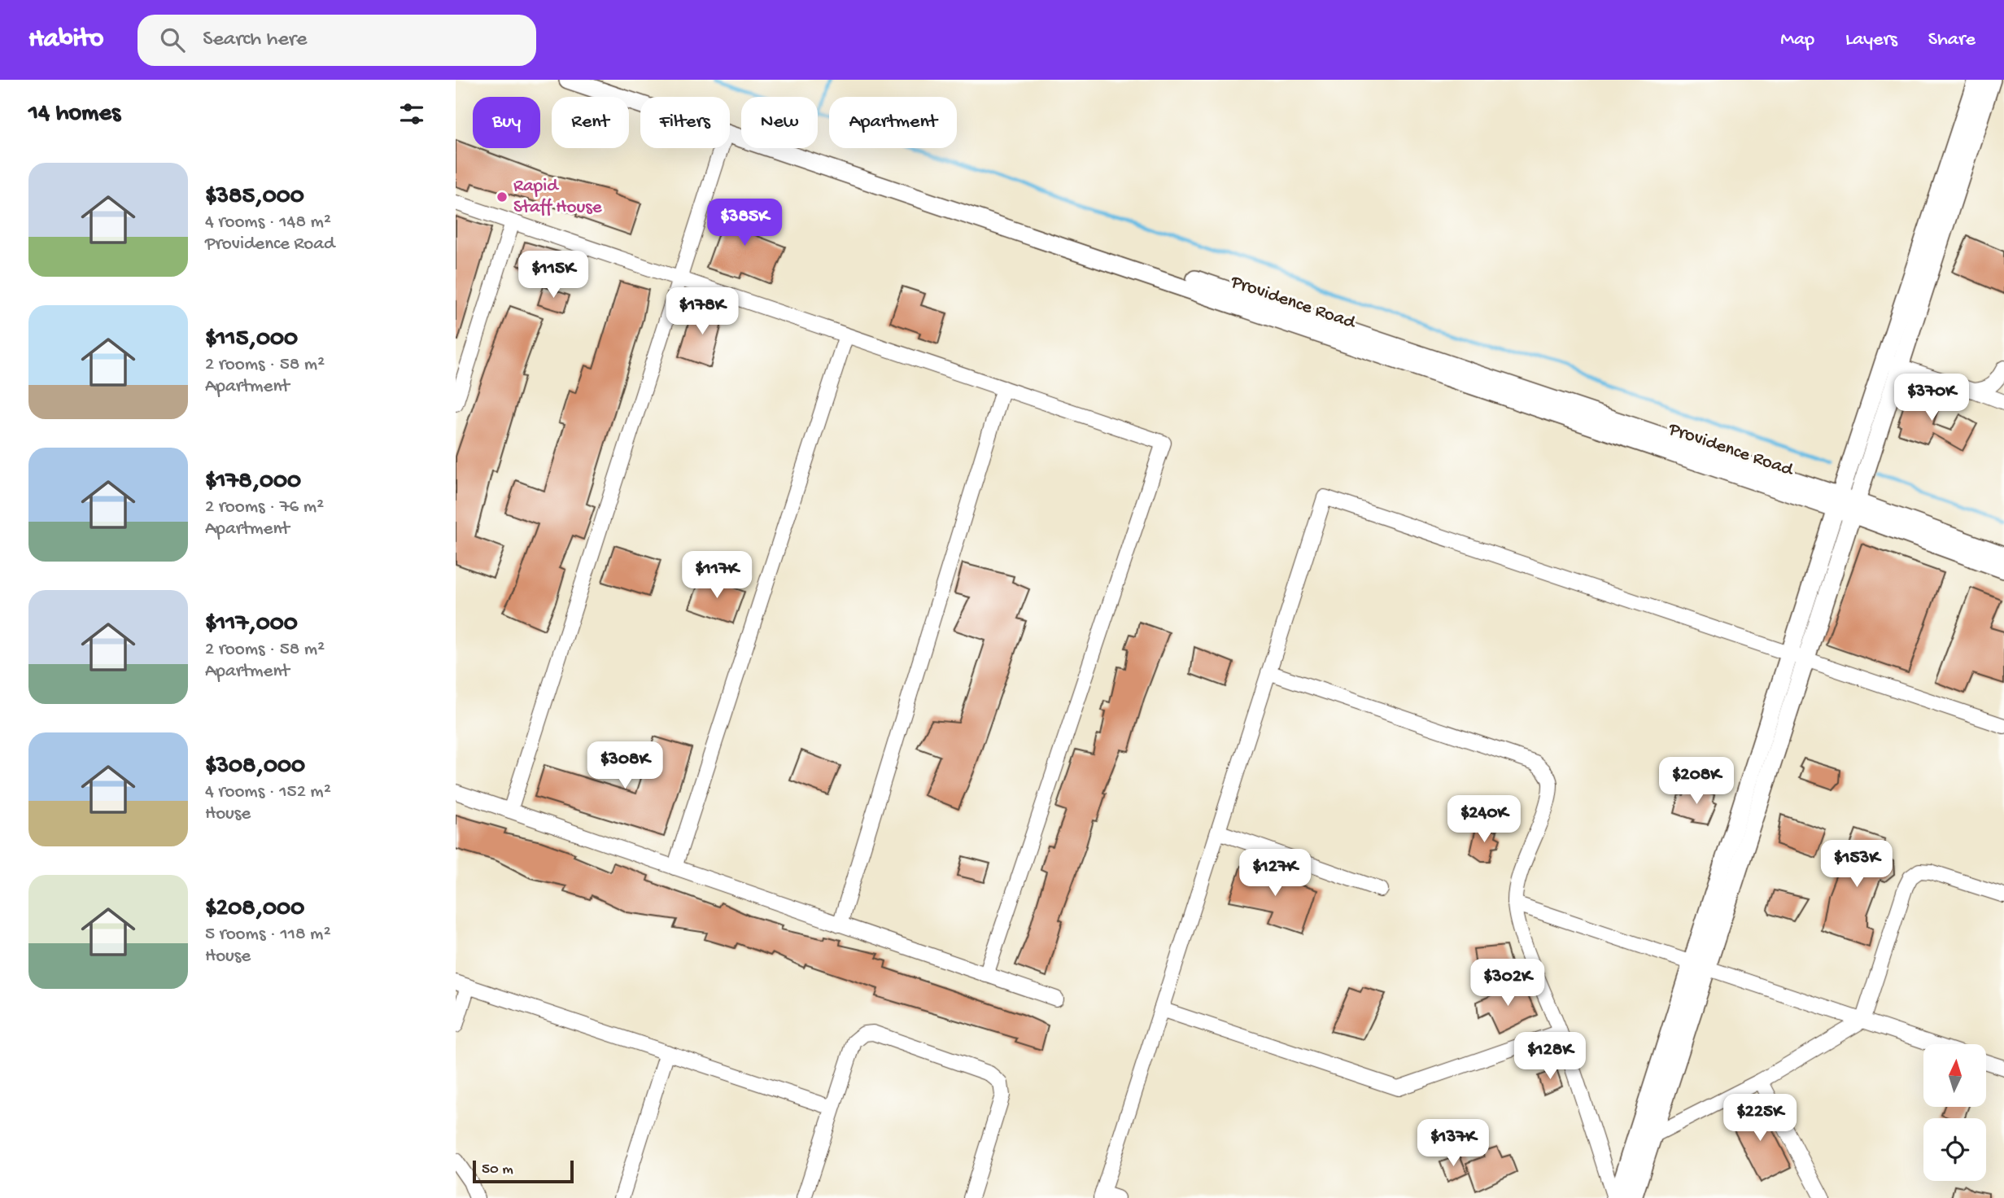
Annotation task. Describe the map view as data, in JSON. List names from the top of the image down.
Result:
{
  "streets": {
    "street": ["Providence Road"]
  },
  "places": ["Rapid Staff House"],
  "scale_bar": "50 m",
  "north": "top",
  "page": {
    "header": "Habito",
    "search": "Search here",
    "nav": ["Map", "Layers", "Share"],
    "heading": "14 homes",
    "chip": [
      "Buy",
      "Rent",
      "Filters",
      "New",
      "Apartment"
    ],
    "list": [
      {
        "name": "$385,000",
        "note": "4 rooms · 148 m² · Providence Road"
      },
      {
        "name": "$115,000",
        "note": "2 rooms · 58 m² · Apartment"
      },
      {
        "name": "$178,000",
        "note": "2 rooms · 76 m² · Apartment"
      },
      {
        "name": "$117,000",
        "note": "2 rooms · 58 m² · Apartment"
      },
      {
        "name": "$308,000",
        "note": "4 rooms · 152 m² · House"
      },
      {
        "name": "$208,000",
        "note": "5 rooms · 118 m² · House"
      }
    ],
    "price": [
      "$385K",
      "$115K",
      "$178K",
      "$370K",
      "$117K",
      "$308K",
      "$208K",
      "$240K",
      "$153K",
      "$127K",
      "$302K",
      "$128K",
      "$225K",
      "$137K"
    ],
    "scale": "50 m"
  }
}
